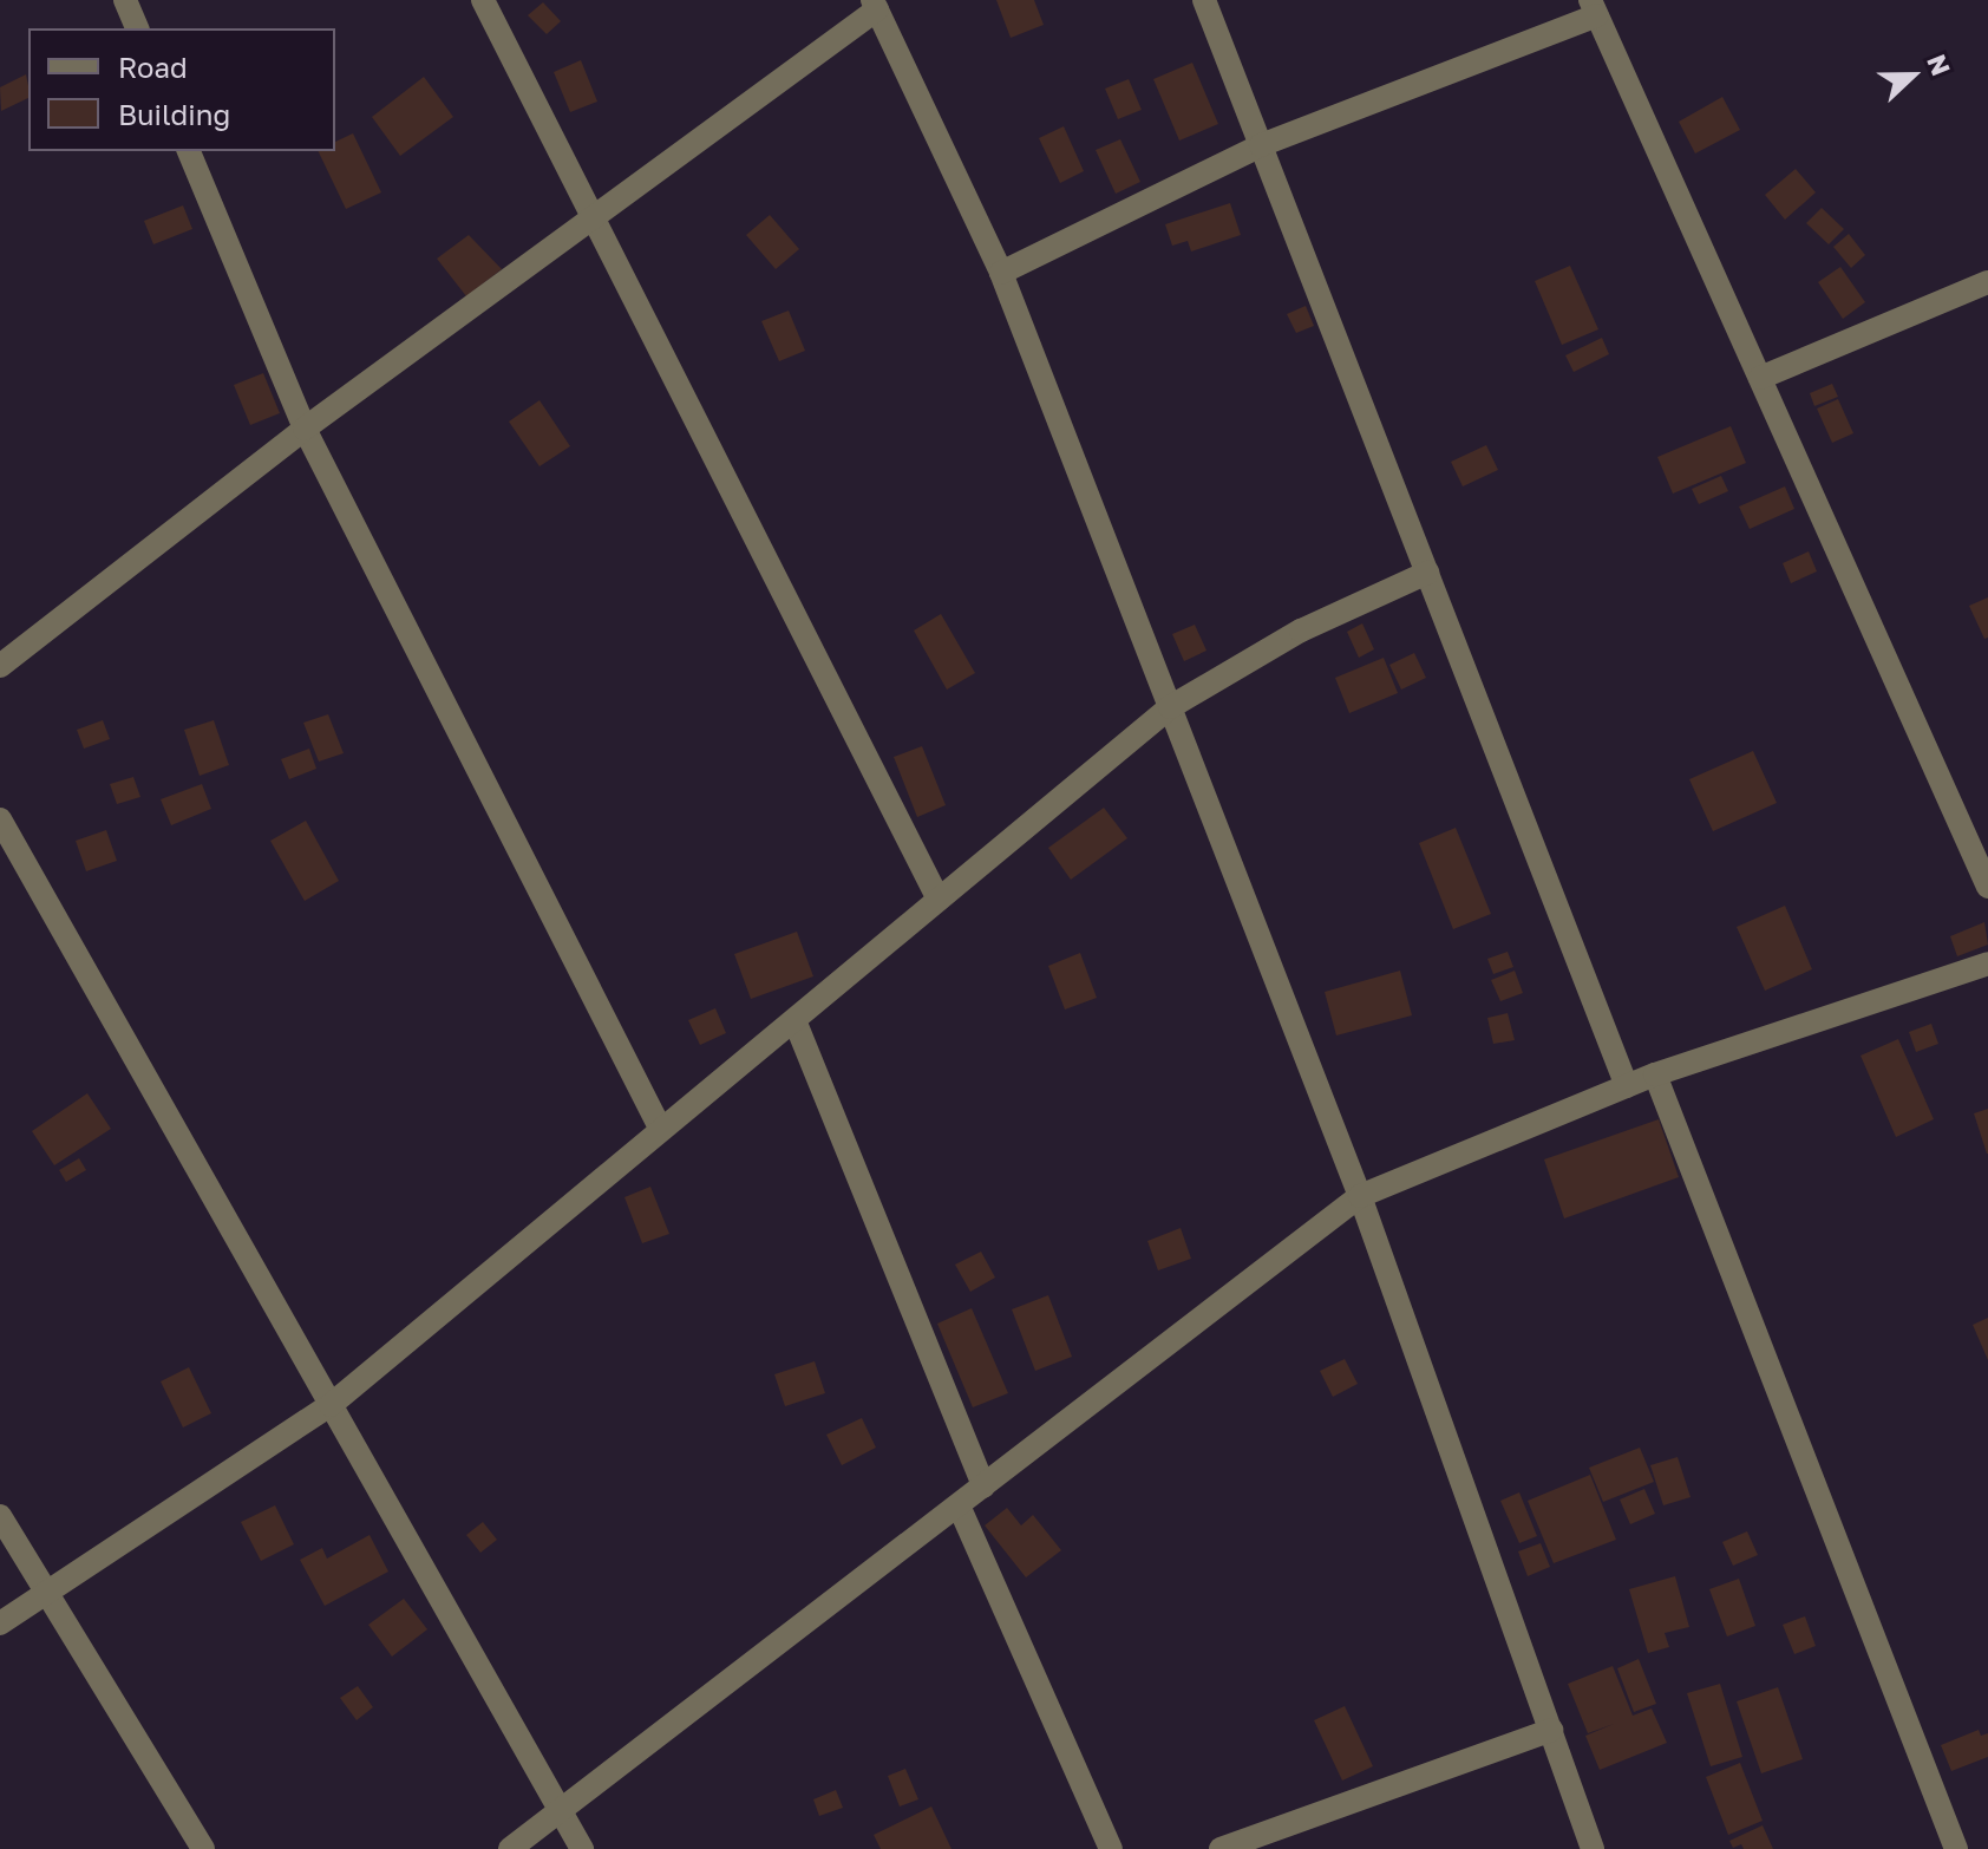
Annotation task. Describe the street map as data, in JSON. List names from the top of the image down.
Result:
{
  "legend": ["Road", "Building"],
  "north": "right"
}
